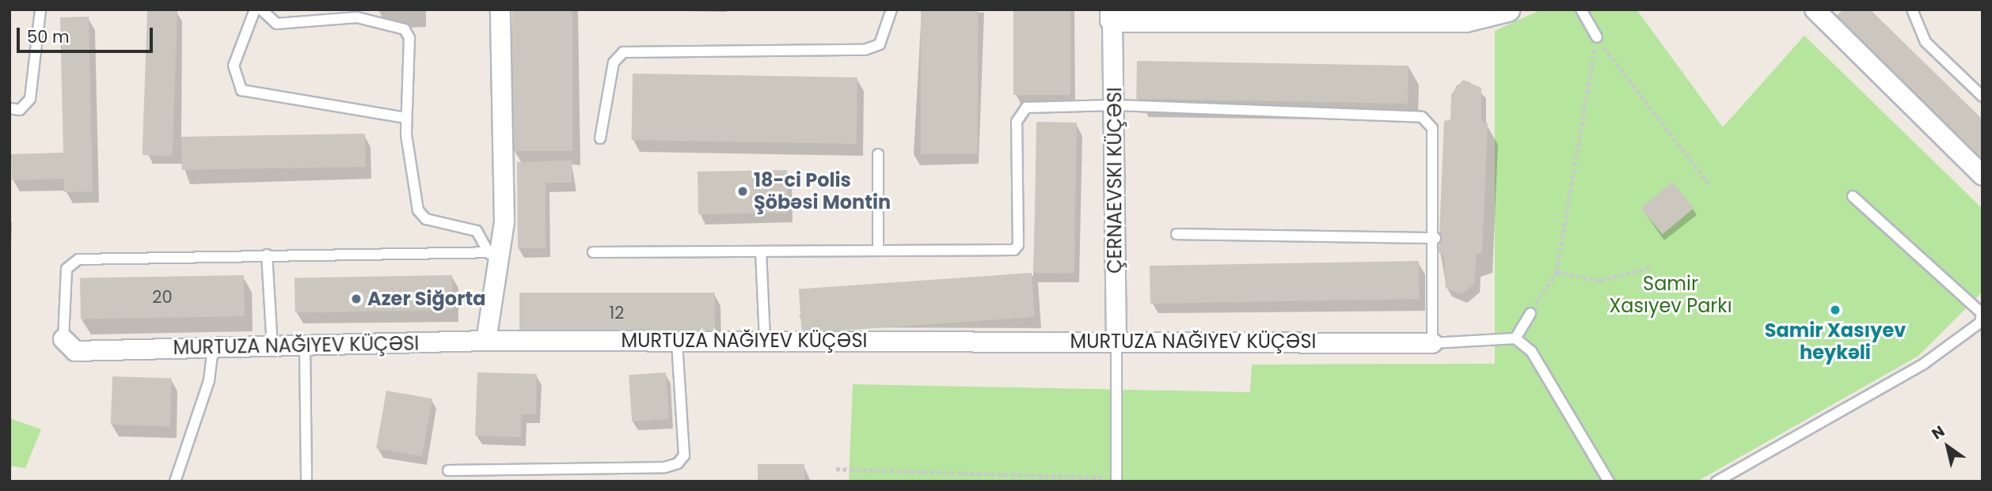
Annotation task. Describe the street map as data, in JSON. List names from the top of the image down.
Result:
{
  "streets": {
    "street": ["ÇERNAEVSKI KÜÇƏSI"]
  },
  "parks": ["Samir Xasıyev Parkı"],
  "places": ["18-ci Polis Şöbəsi Montin", "Azer Siğorta", "Samir Xasıyev heykəli"],
  "house_numbers": ["20", "12"],
  "scale_bar": "50 m",
  "north": "top left"
}
